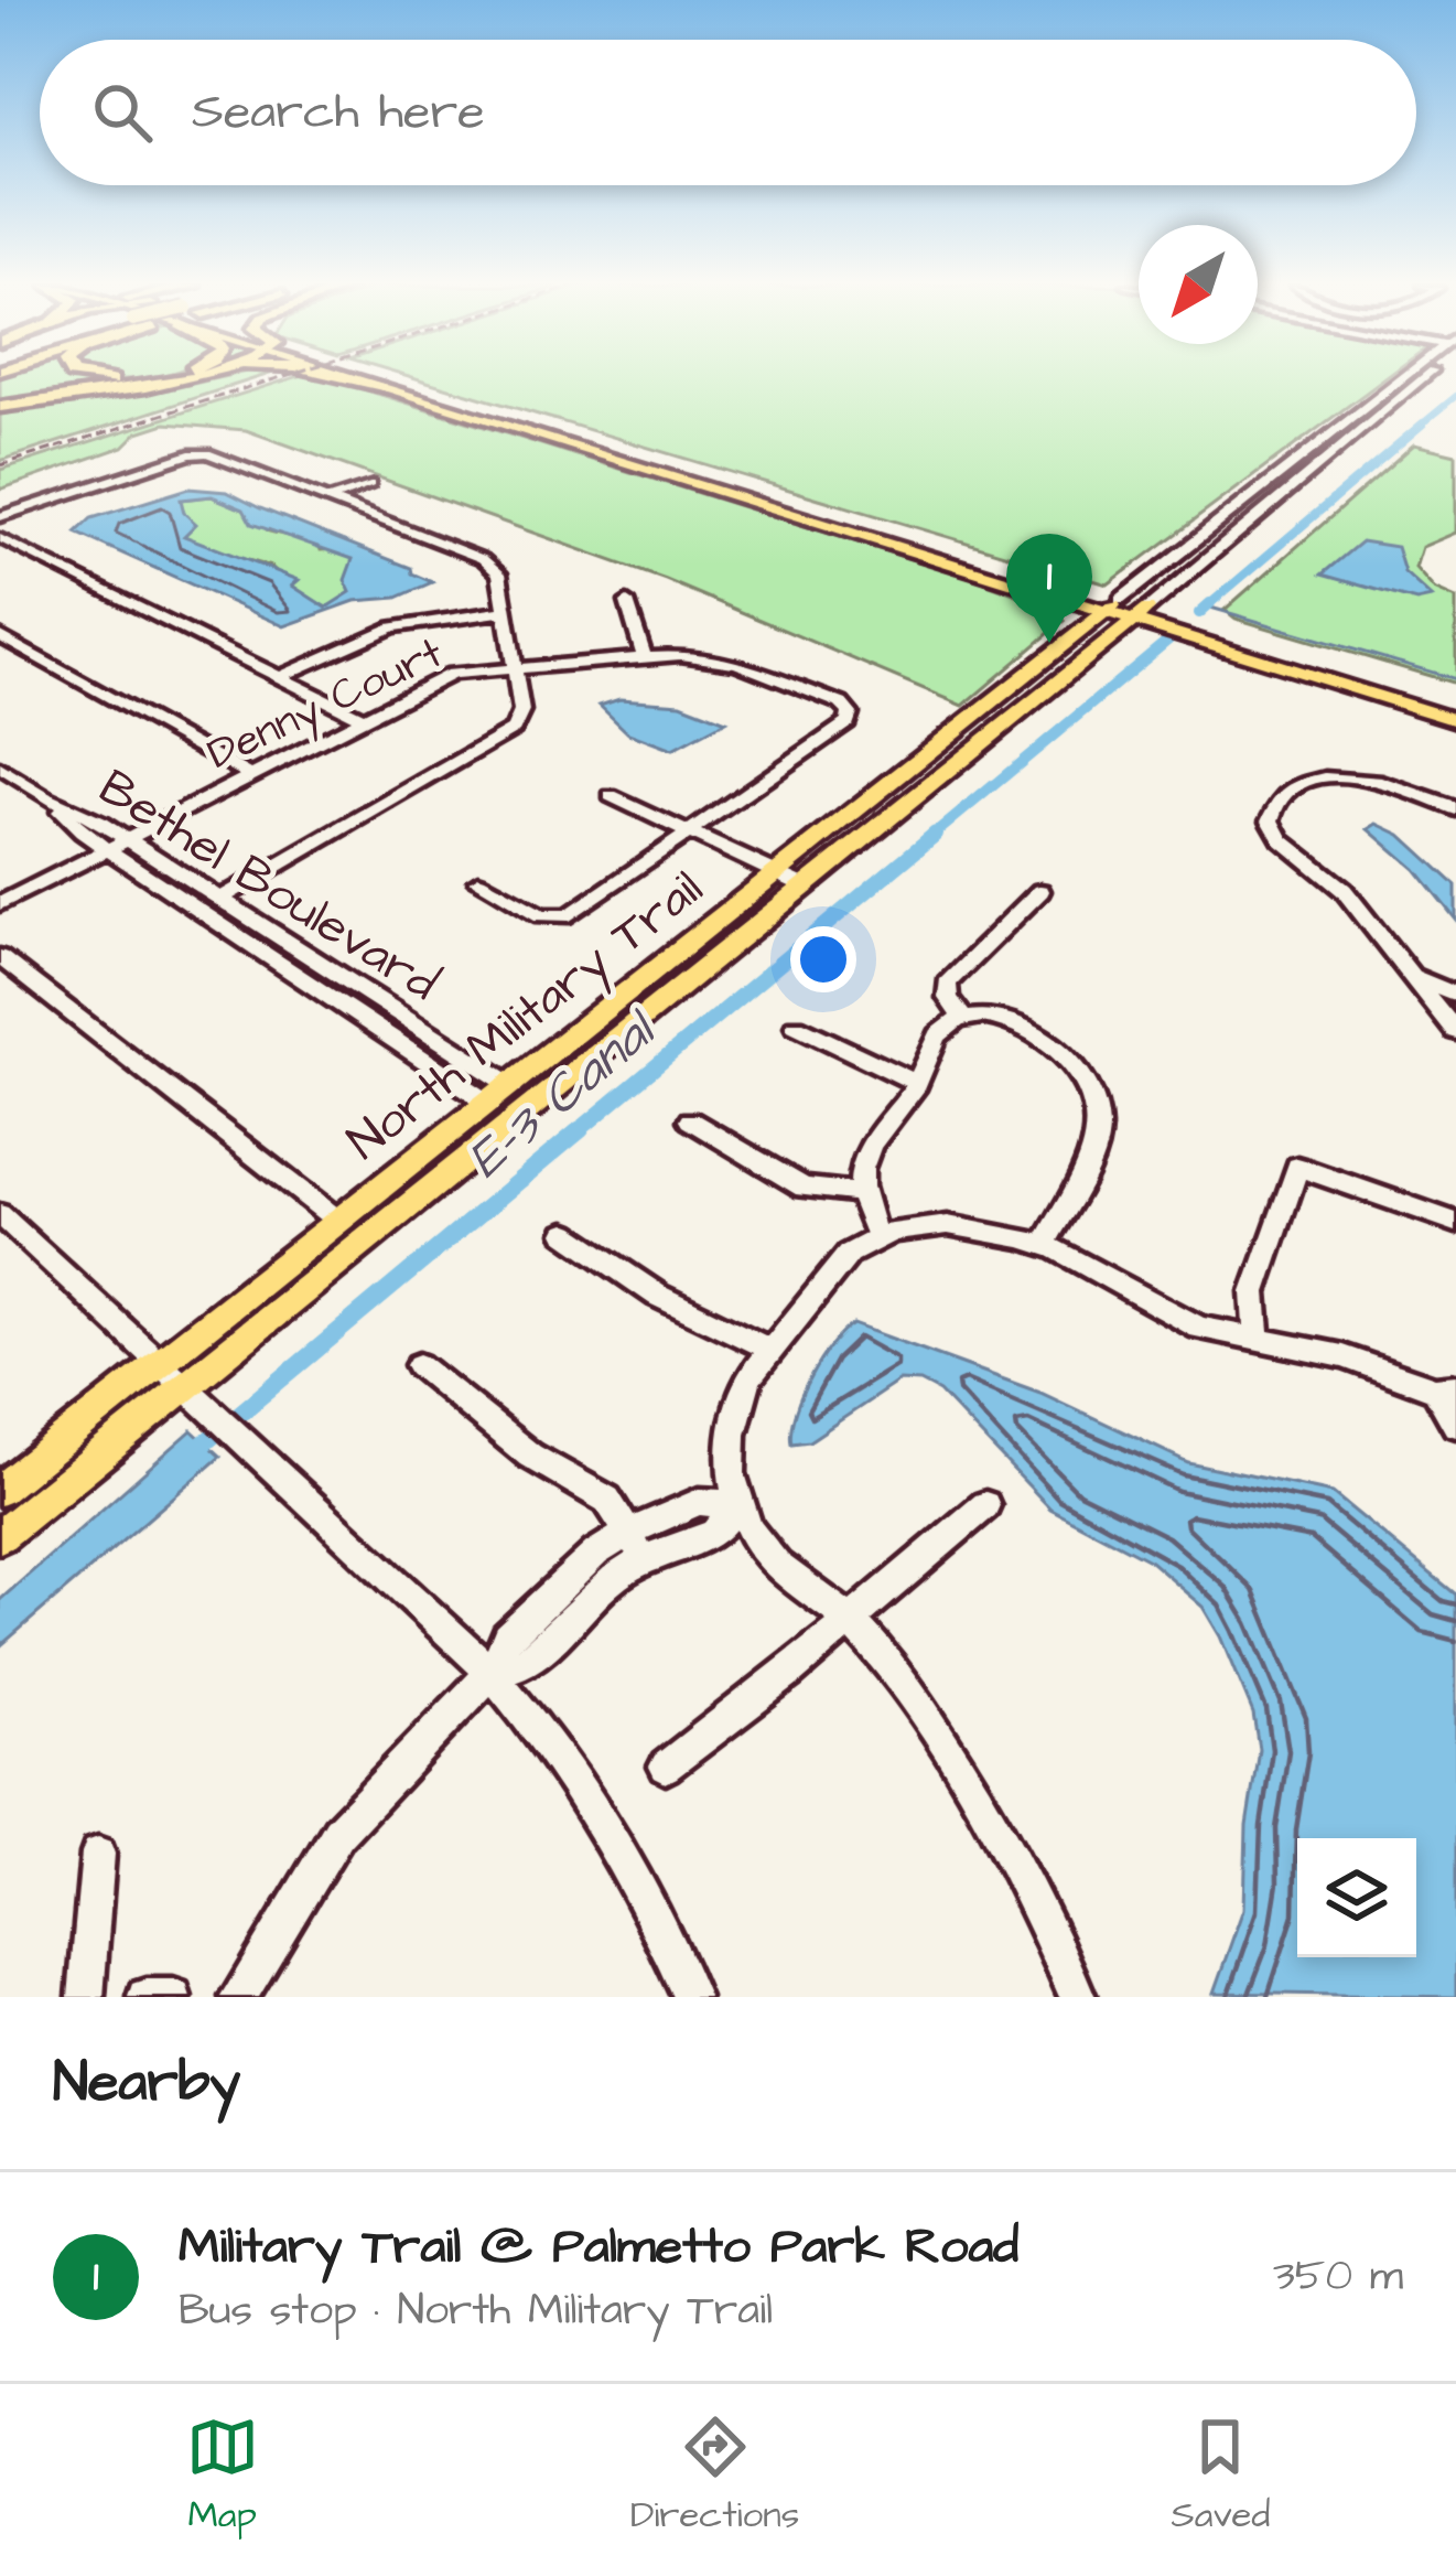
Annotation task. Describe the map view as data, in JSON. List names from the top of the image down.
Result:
{
  "streets": {
    "main road": ["North Military Trail"],
    "street": ["Denny Court", "Bethel Boulevard"]
  },
  "crossings": [
    ["Denny Court", "Bethel Boulevard"],
    ["Bethel Boulevard", "North Military Trail"]
  ],
  "water": ["E-3 Canal"],
  "north": "bottom left",
  "page": {
    "search": "Search here",
    "pins": "1",
    "heading": "Nearby",
    "list": [
      {
        "mark": "1",
        "name": "Military Trail @ Palmetto Park Road",
        "note": "Bus stop · North Military Trail",
        "value": "350 m"
      }
    ],
    "nav": ["Map", "Directions", "Saved"]
  }
}
